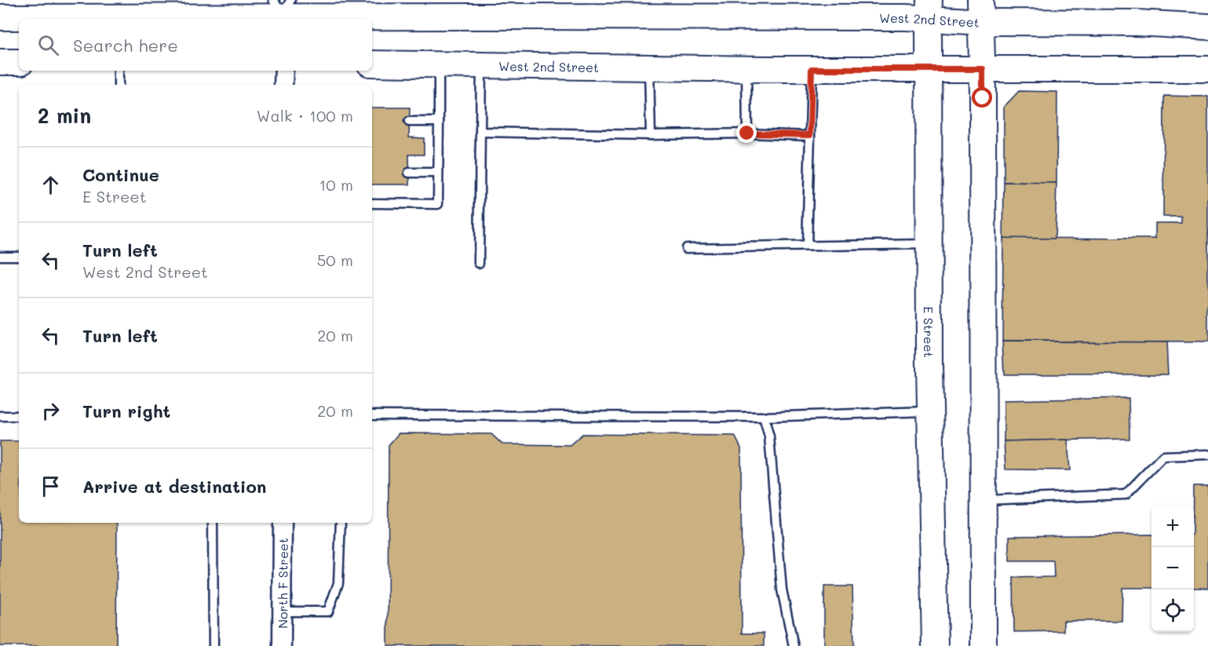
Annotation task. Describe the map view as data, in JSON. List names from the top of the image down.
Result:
{
  "streets": {
    "main road": ["West 2nd Street", "E Street"],
    "street": ["North F Street"]
  },
  "crossings": [
    ["West 2nd Street", "E Street"]
  ],
  "page": {
    "search": "Search here",
    "heading": ["2 min", "Walk · 100 m"],
    "list": [
      ["Continue", "E Street", "10 m"],
      ["Turn left", "West 2nd Street", "50 m"],
      ["Turn left", "20 m"],
      ["Turn right", "20 m"],
      "Arrive at destination"
    ],
    "map_buttons": ["+", "−"]
  }
}
